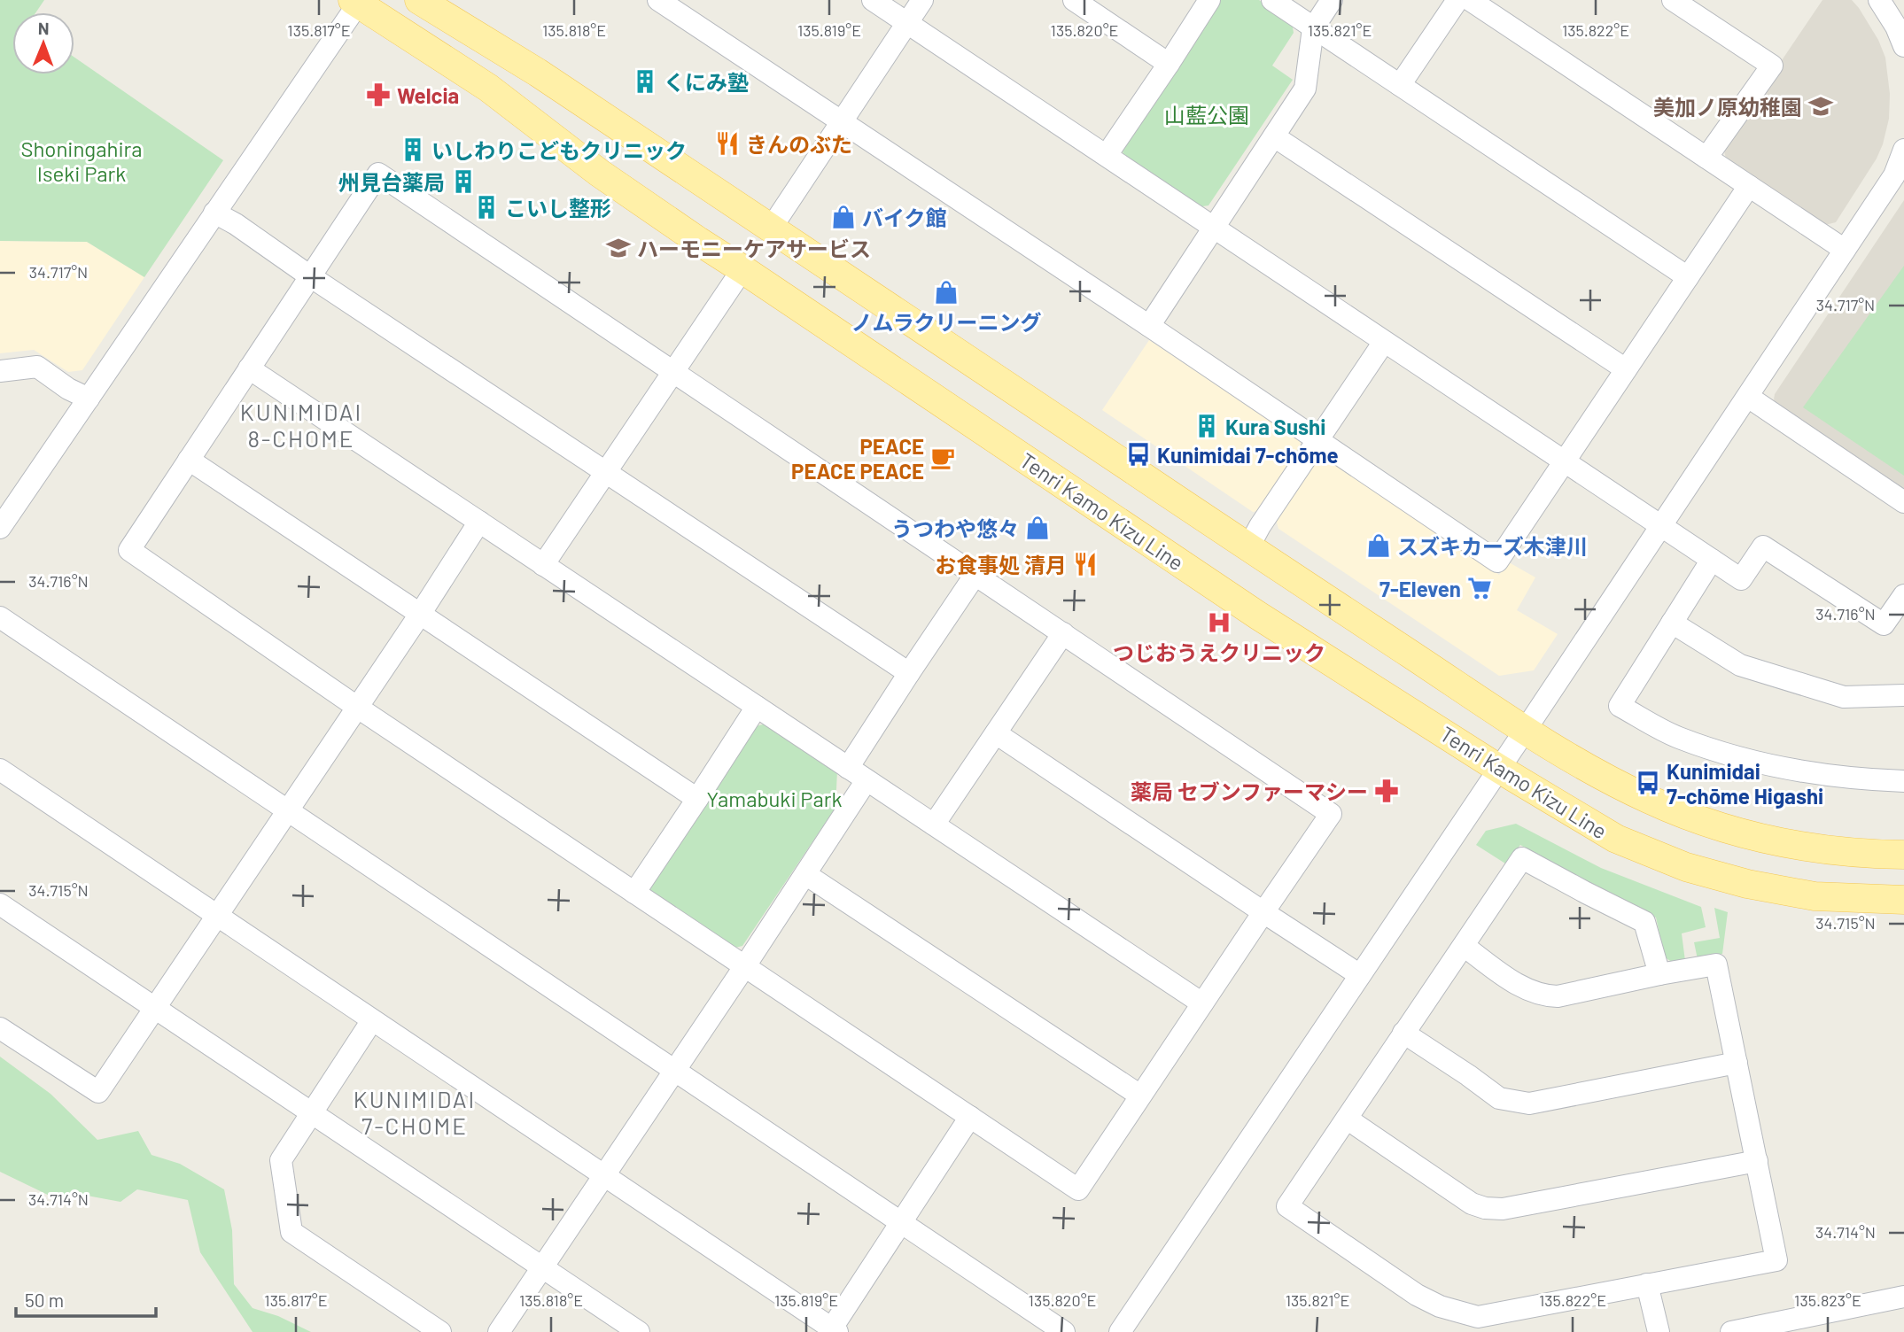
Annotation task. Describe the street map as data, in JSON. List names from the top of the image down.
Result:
{
  "streets": {
    "main road": ["Tenri Kamo Kizu Line"]
  },
  "districts": ["KUNIMIDAI 8-CHOME", "KUNIMIDAI 7-CHOME"],
  "parks": ["山藍公園", "Shoningahira Iseki Park", "Yamabuki Park"],
  "places": {
    "building": [
      "くにみ塾",
      "いしわりこどもクリニック",
      "州見台薬局",
      "こいし整形",
      "Kura Sushi"
    ],
    "pharmacy": ["Welcia", "薬局 セブンファーマシー"],
    "school or university": ["美加ノ原幼稚園", "ハーモニーケアサービス"],
    "restaurant": ["きんのぶた", "お食事処 清月"],
    "shop": [
      "バイク館",
      "ノムラクリーニング",
      "うつわや悠々",
      "スズキカーズ木津川"
    ],
    "bus stop": ["Kunimidai 7-chōme", "Kunimidai 7-chōme Higashi"],
    "cafe": ["PEACE PEACE PEACE"],
    "supermarket": ["7-Eleven"],
    "hospital": ["つじおうえクリニック"]
  },
  "scale_bar": "50 m",
  "north": "top",
  "coordinates": [
    "135.817°E",
    "135.818°E",
    "135.819°E",
    "135.820°E",
    "135.821°E",
    "135.822°E",
    "34.717°N",
    "34.716°N",
    "34.715°N",
    "34.714°N",
    "135.823°E"
  ]
}
